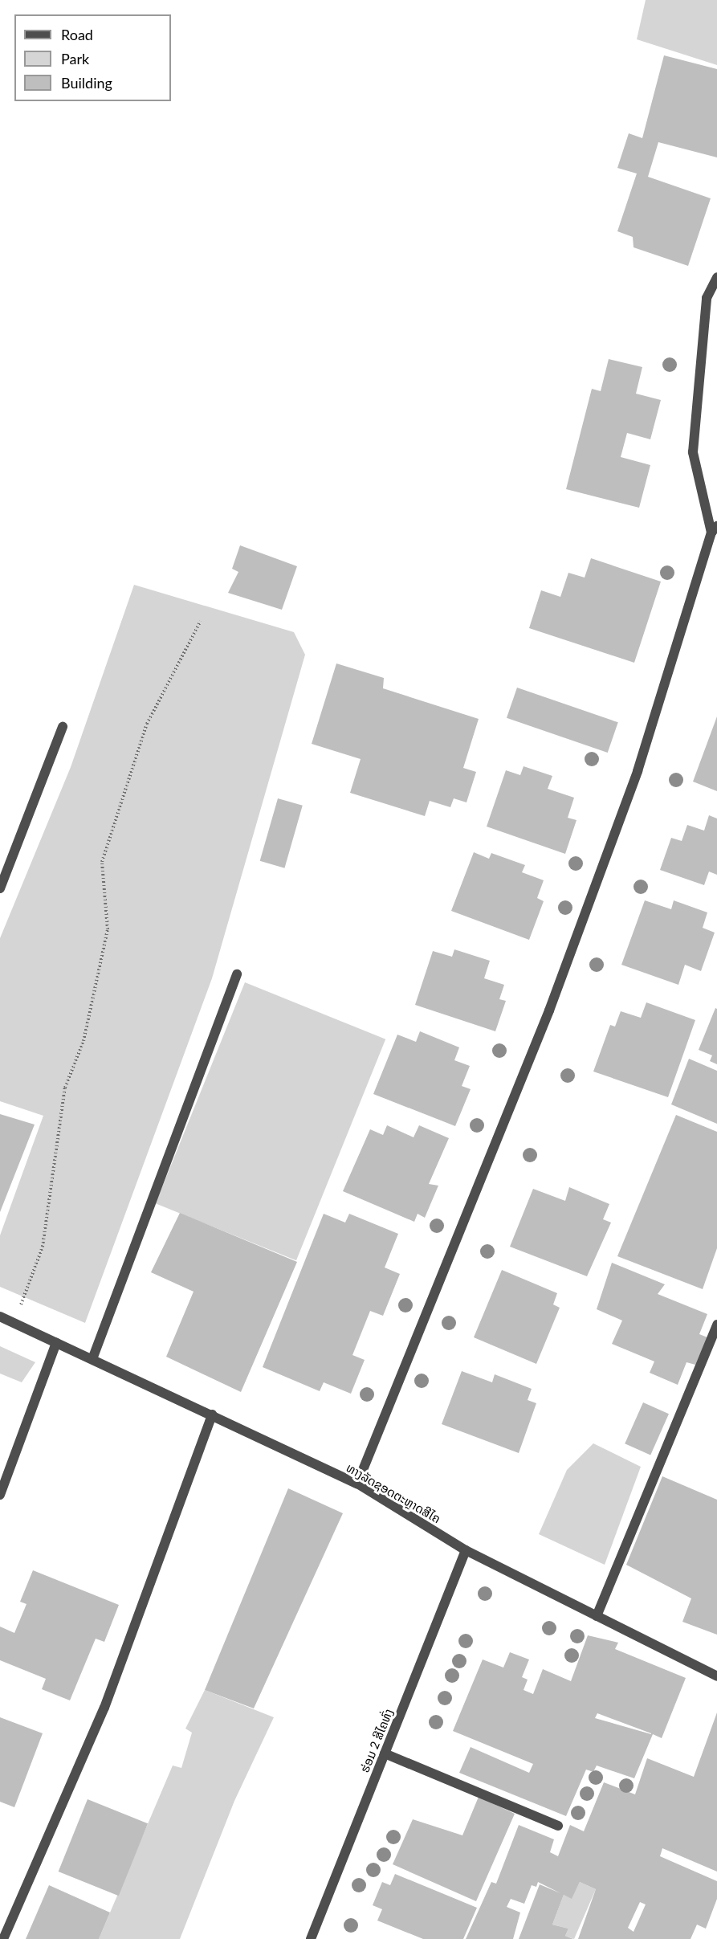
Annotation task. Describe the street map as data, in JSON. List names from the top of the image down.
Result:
{
  "streets": {
    "street": ["ທາງລັດຊອດຕະຫຼາດສີໄຄ", "ຮ່ອມ 2 ສີໄຄທົ່ງ"]
  },
  "crossings": [
    ["ທາງລັດຊອດຕະຫຼາດສີໄຄ", "ຮ່ອມ 2 ສີໄຄທົ່ງ"]
  ],
  "legend": ["Road", "Park", "Building"]
}
